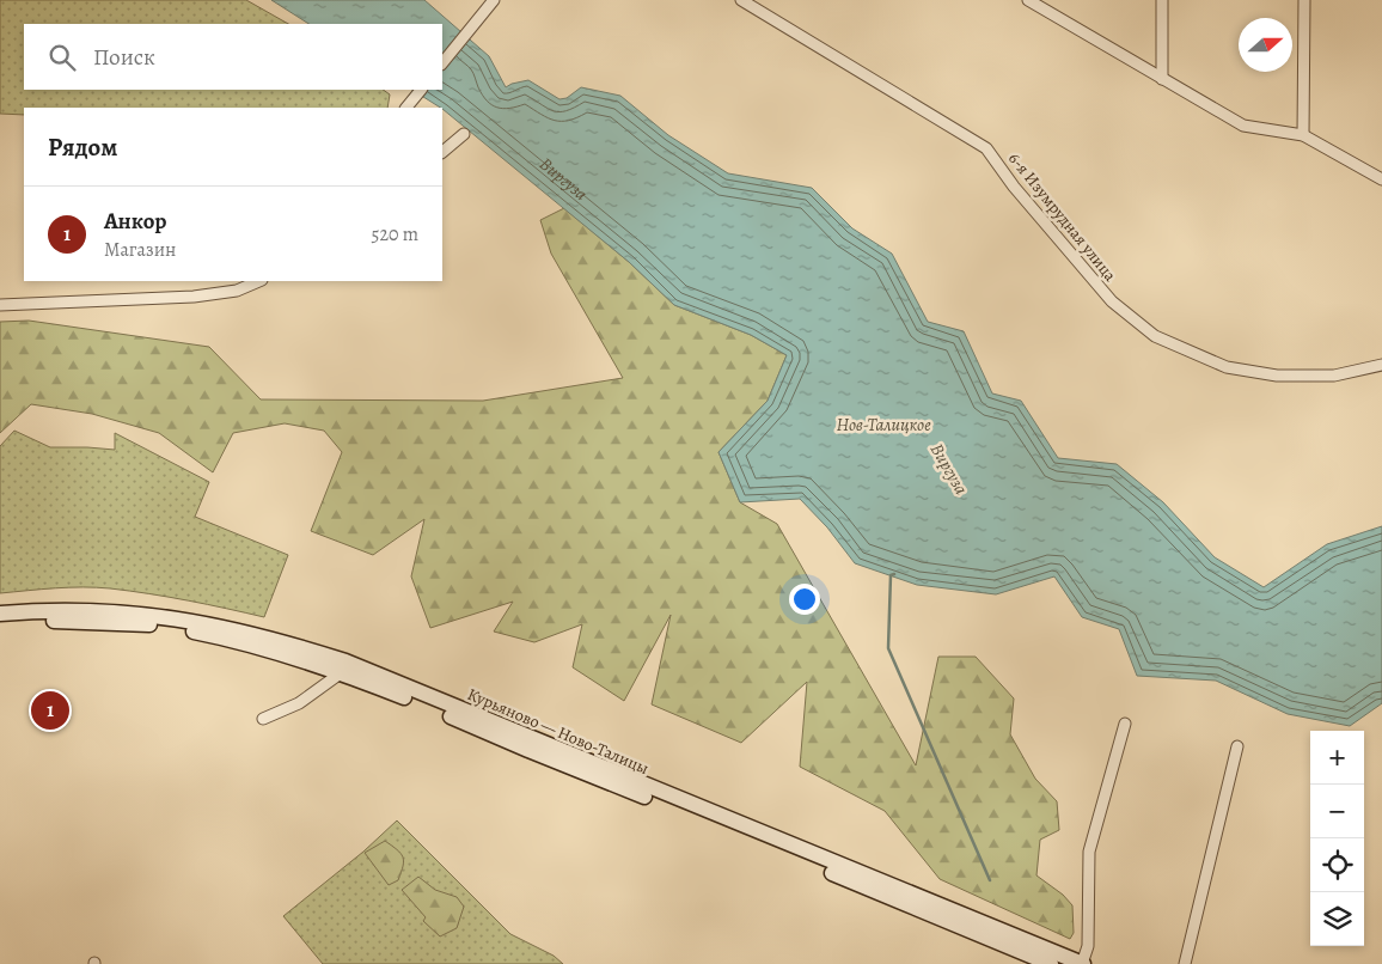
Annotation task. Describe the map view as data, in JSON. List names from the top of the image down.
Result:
{
  "streets": {
    "main road": ["Курьяново — Ново-Талицы"],
    "street": ["6-я Изумрудная улица"]
  },
  "water": ["Виргуза", "Нов-Талицкое"],
  "north": "right",
  "page": {
    "search": "Поиск",
    "heading": "Рядом",
    "list": [
      {
        "mark": "1",
        "name": "Анкор",
        "note": "Магазин",
        "value": "520 m"
      }
    ],
    "pins": "1",
    "map_buttons": ["+", "−"]
  }
}
